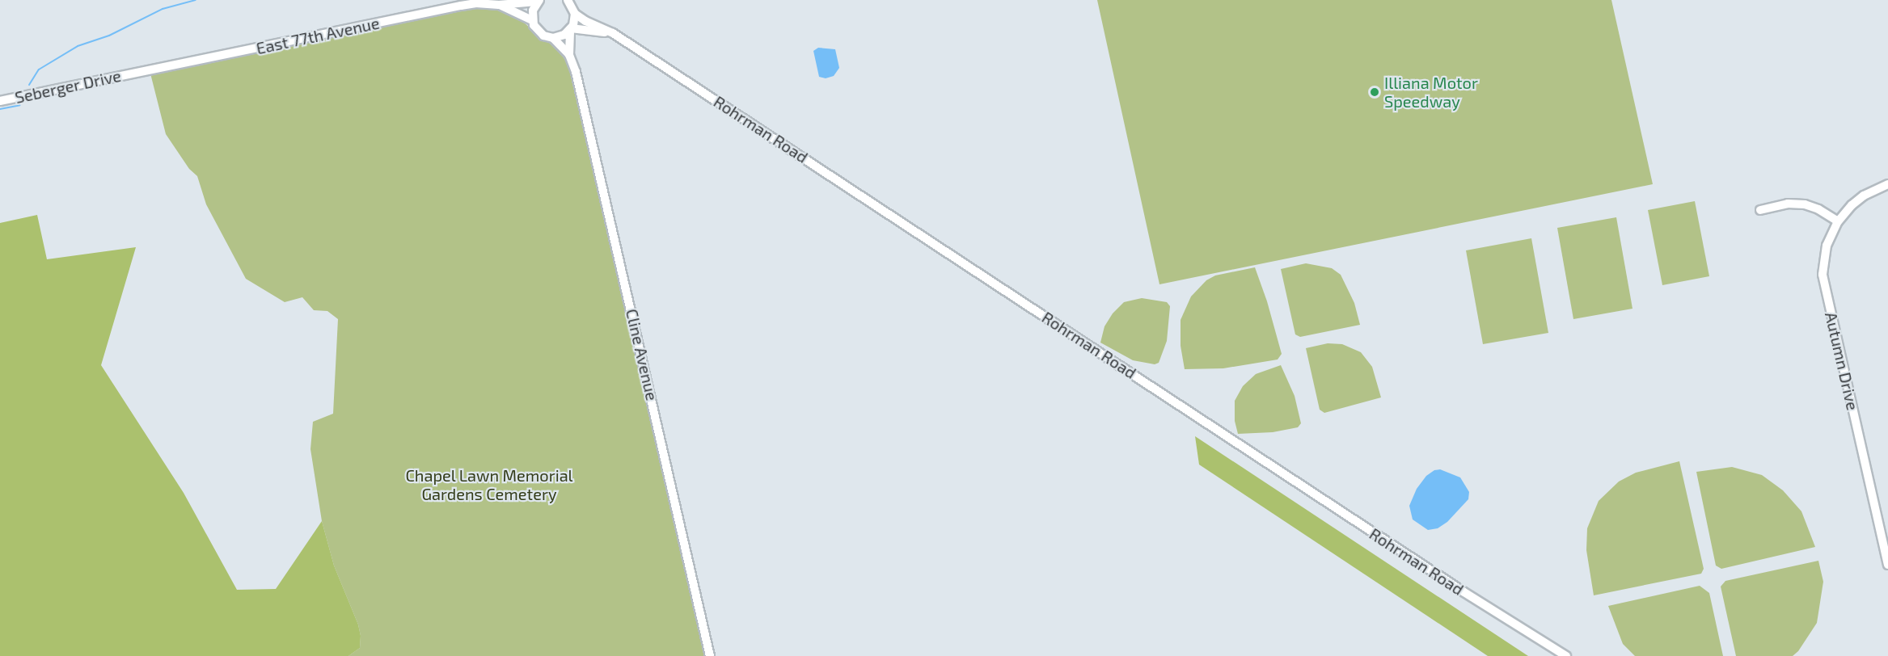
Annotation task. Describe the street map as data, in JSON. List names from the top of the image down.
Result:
{
  "streets": {
    "street": [
      "East 77th Avenue",
      "Seberger Drive",
      "Rohrman Road",
      "Cline Avenue",
      "Autumn Drive"
    ]
  },
  "crossings": [
    ["East 77th Avenue", "Seberger Drive"],
    ["East 77th Avenue", "Cline Avenue"],
    ["Rohrman Road", "Cline Avenue"]
  ],
  "parks": ["Chapel Lawn Memorial Gardens Cemetery"],
  "places": ["Illiana Motor Speedway"]
}
